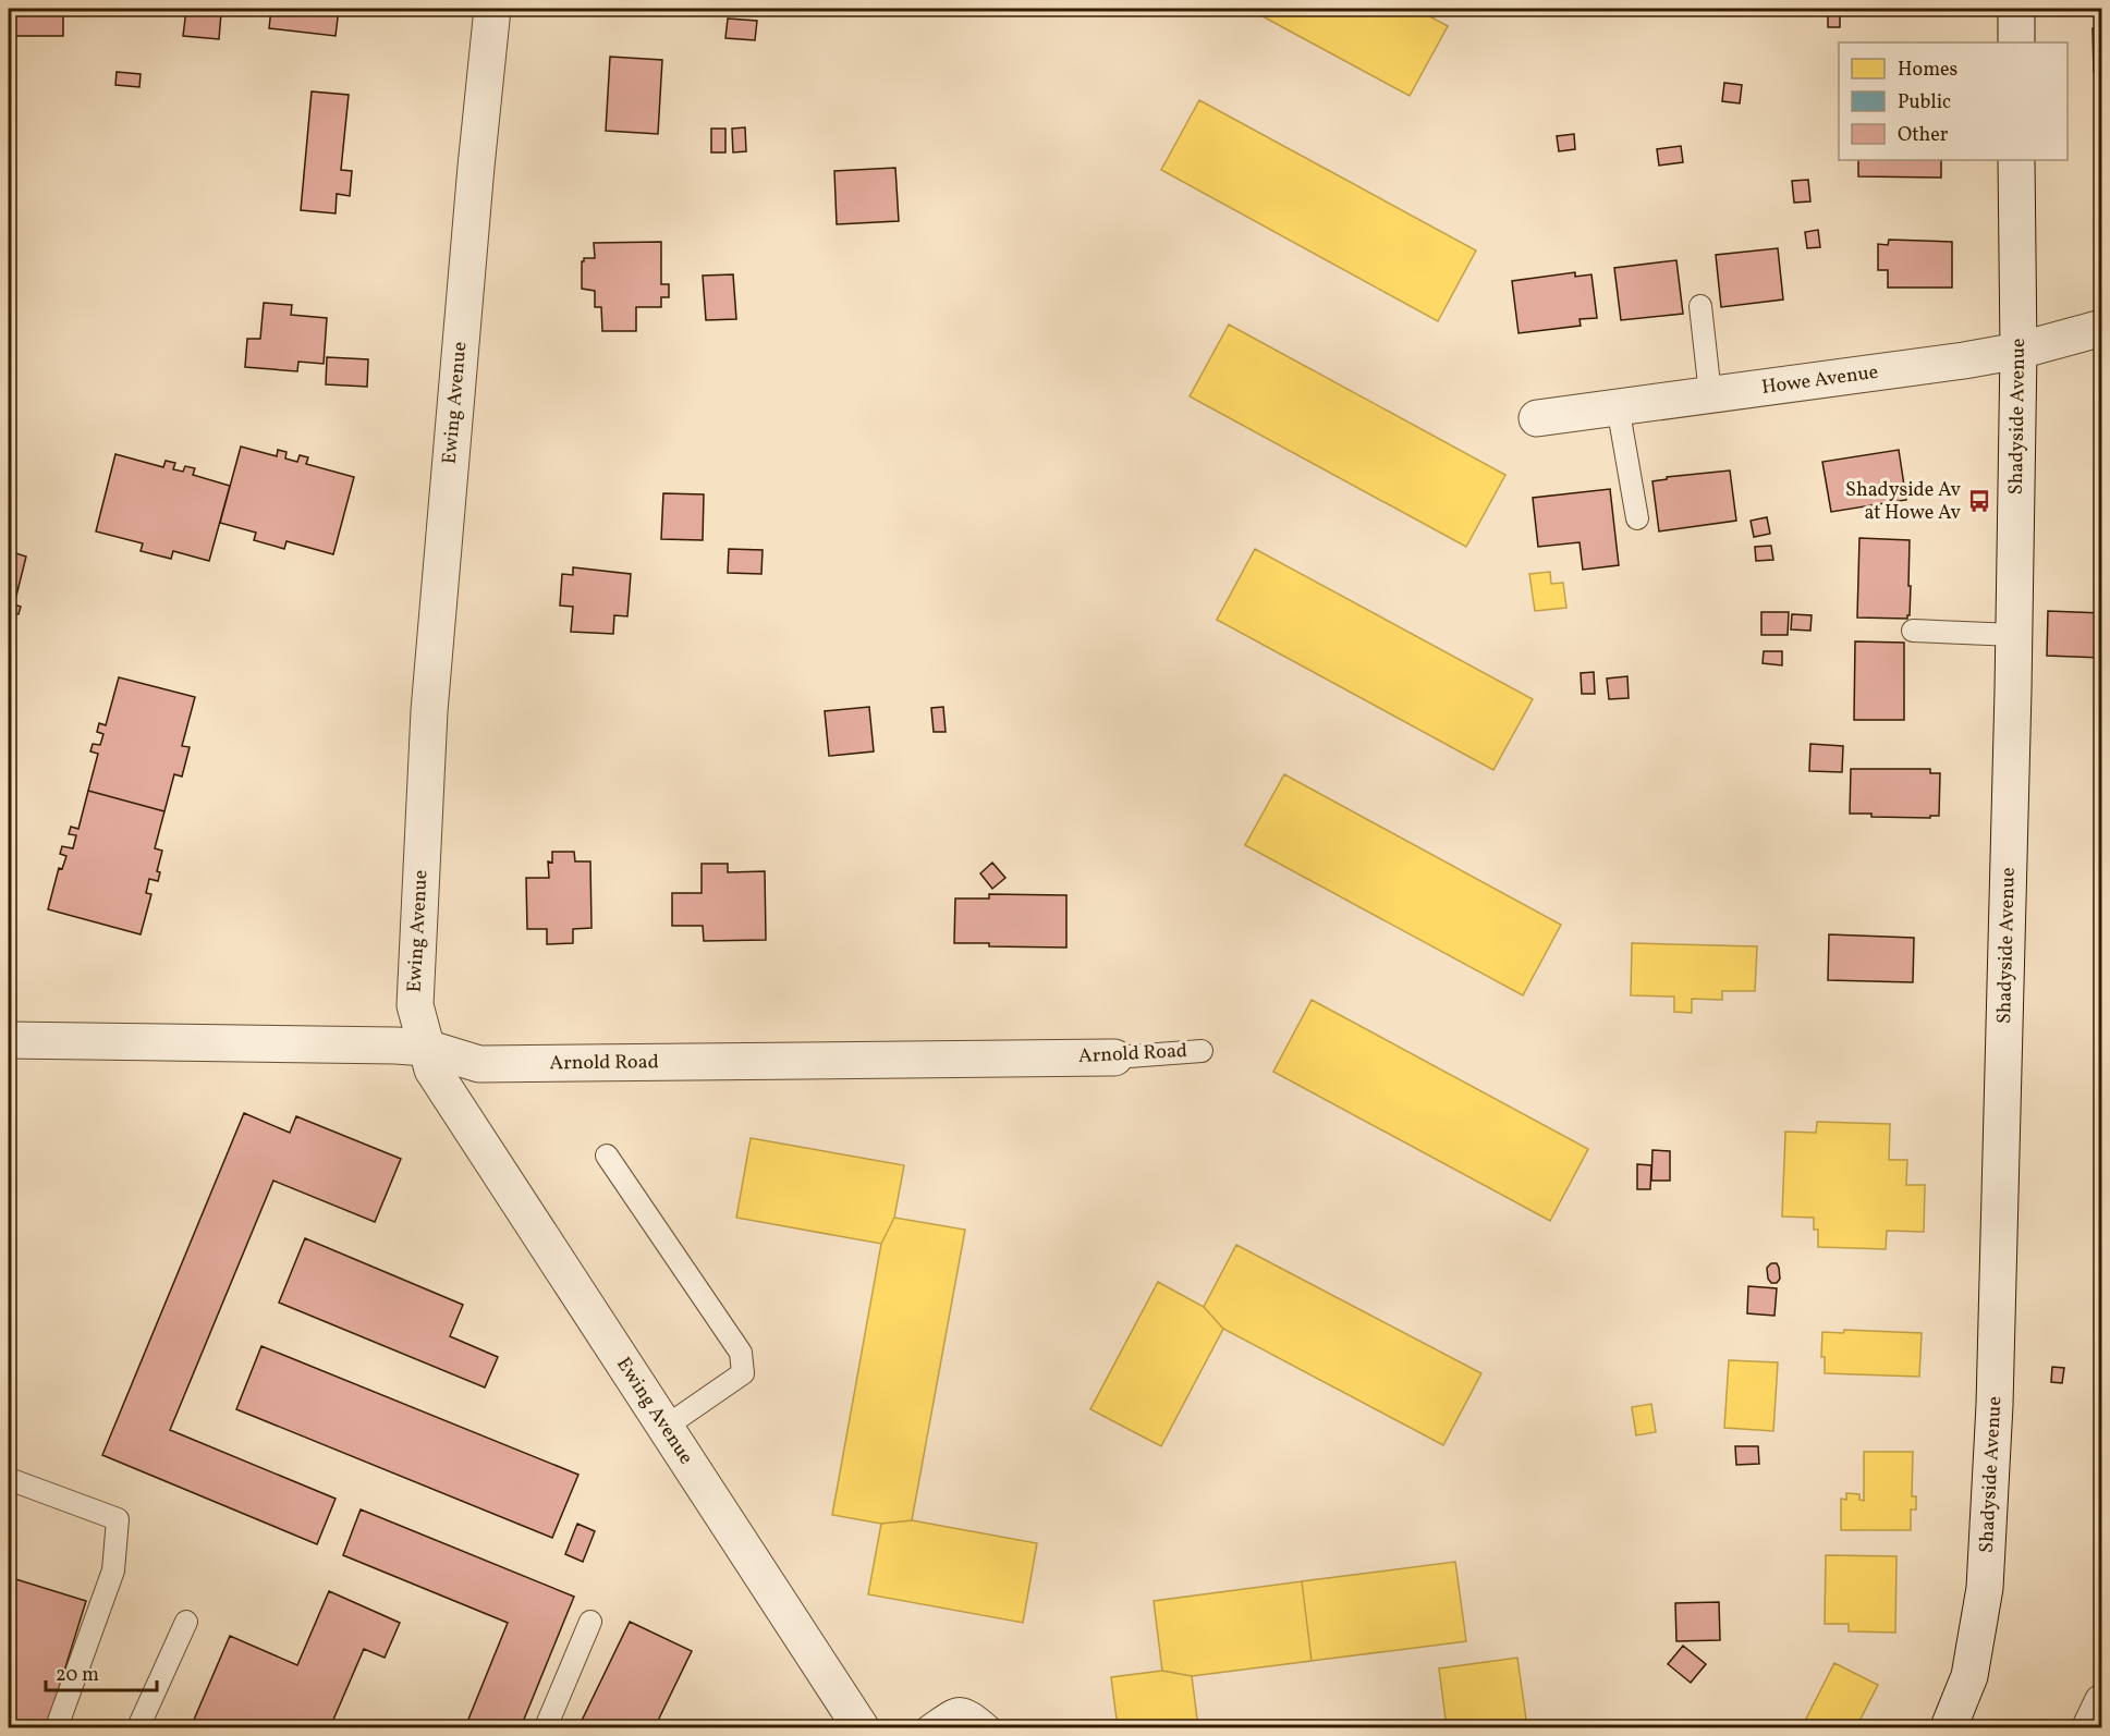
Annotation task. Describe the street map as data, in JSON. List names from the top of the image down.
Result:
{
  "streets": {
    "street": [
      "Howe Avenue",
      "Ewing Avenue",
      "Shadyside Avenue",
      "Arnold Road"
    ]
  },
  "crossings": [
    ["Howe Avenue", "Shadyside Avenue"],
    ["Ewing Avenue", "Arnold Road"]
  ],
  "places": {
    "bus stop": ["Shadyside Av at Howe Av"]
  },
  "legend": ["Homes", "Public", "Other"],
  "scale_bar": "20 m"
}
